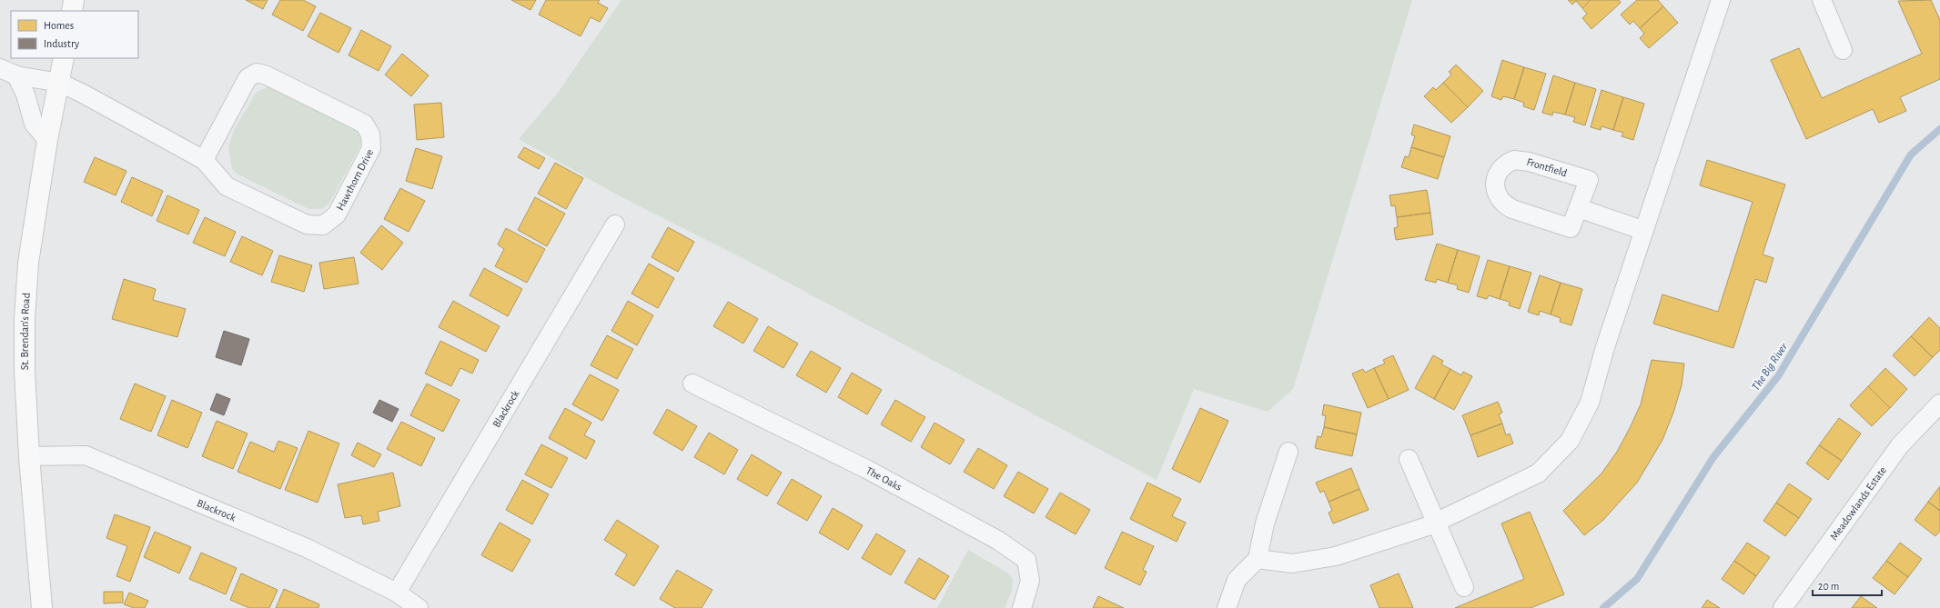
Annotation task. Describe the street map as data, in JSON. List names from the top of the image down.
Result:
{
  "streets": {
    "main road": ["St. Brendan's Road"],
    "street": [
      "Frontfield",
      "Hawthorn Drive",
      "Blackrock",
      "The Oaks",
      "Meadowlands Estate"
    ]
  },
  "crossings": [
    ["Hawthorn Drive", "St. Brendan's Road"],
    ["St. Brendan's Road", "Blackrock"]
  ],
  "water": ["The Big River"],
  "legend": ["Homes", "Industry"],
  "scale_bar": "20 m"
}
